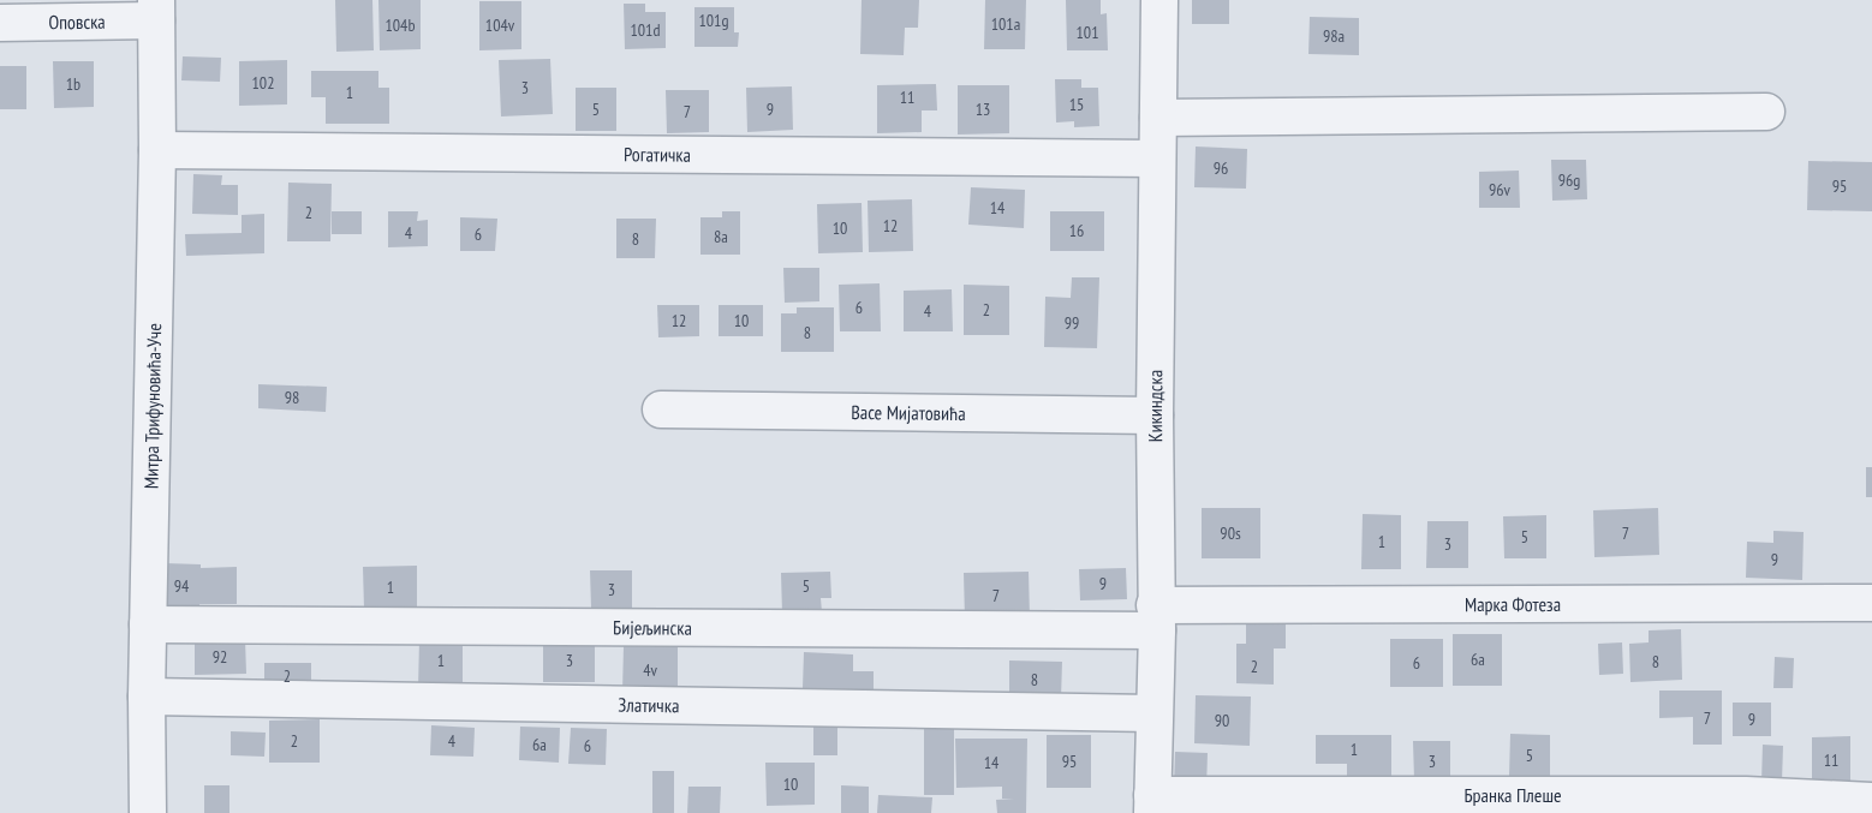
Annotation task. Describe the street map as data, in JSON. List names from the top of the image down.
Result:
{
  "streets": {
    "street": [
      "Оповска",
      "Рогатичка",
      "Митра Трифуновића-Уче",
      "Кикиндска",
      "Васе Мијатовића",
      "Марка Фотеза",
      "Бијељинска",
      "Златичка",
      "Бранка Плеше"
    ]
  },
  "crossings": [
    ["Оповска", "Митра Трифуновића-Уче"],
    ["Рогатичка", "Митра Трифуновића-Уче"],
    ["Рогатичка", "Кикиндска"],
    ["Митра Трифуновића-Уче", "Бијељинска"],
    ["Митра Трифуновића-Уче", "Златичка"],
    ["Кикиндска", "Васе Мијатовића"],
    ["Кикиндска", "Марка Фотеза"],
    ["Кикиндска", "Бијељинска"],
    ["Кикиндска", "Златичка"],
    ["Кикиндска", "Бранка Плеше"],
    ["Марка Фотеза", "Бијељинска"]
  ],
  "house_numbers": [
    "101g",
    "101a",
    "104b",
    "104v",
    "101d",
    "101",
    "98a",
    "102",
    "1b",
    "3",
    "1",
    "11",
    "15",
    "5",
    "9",
    "13",
    "7",
    "96",
    "96g",
    "95",
    "96v",
    "14",
    "2",
    "12",
    "10",
    "16",
    "4",
    "6",
    "8a",
    "8",
    "6",
    "2",
    "4",
    "12",
    "10",
    "99",
    "8",
    "98",
    "90s",
    "7",
    "5",
    "1",
    "3",
    "9",
    "9",
    "94",
    "5",
    "1",
    "3",
    "7",
    "92",
    "6a",
    "1",
    "3",
    "8",
    "6",
    "2",
    "4v",
    "2",
    "8",
    "7",
    "9",
    "90",
    "2",
    "4",
    "6a",
    "6",
    "1",
    "5",
    "11",
    "95",
    "3",
    "14",
    "10"
  ]
}
